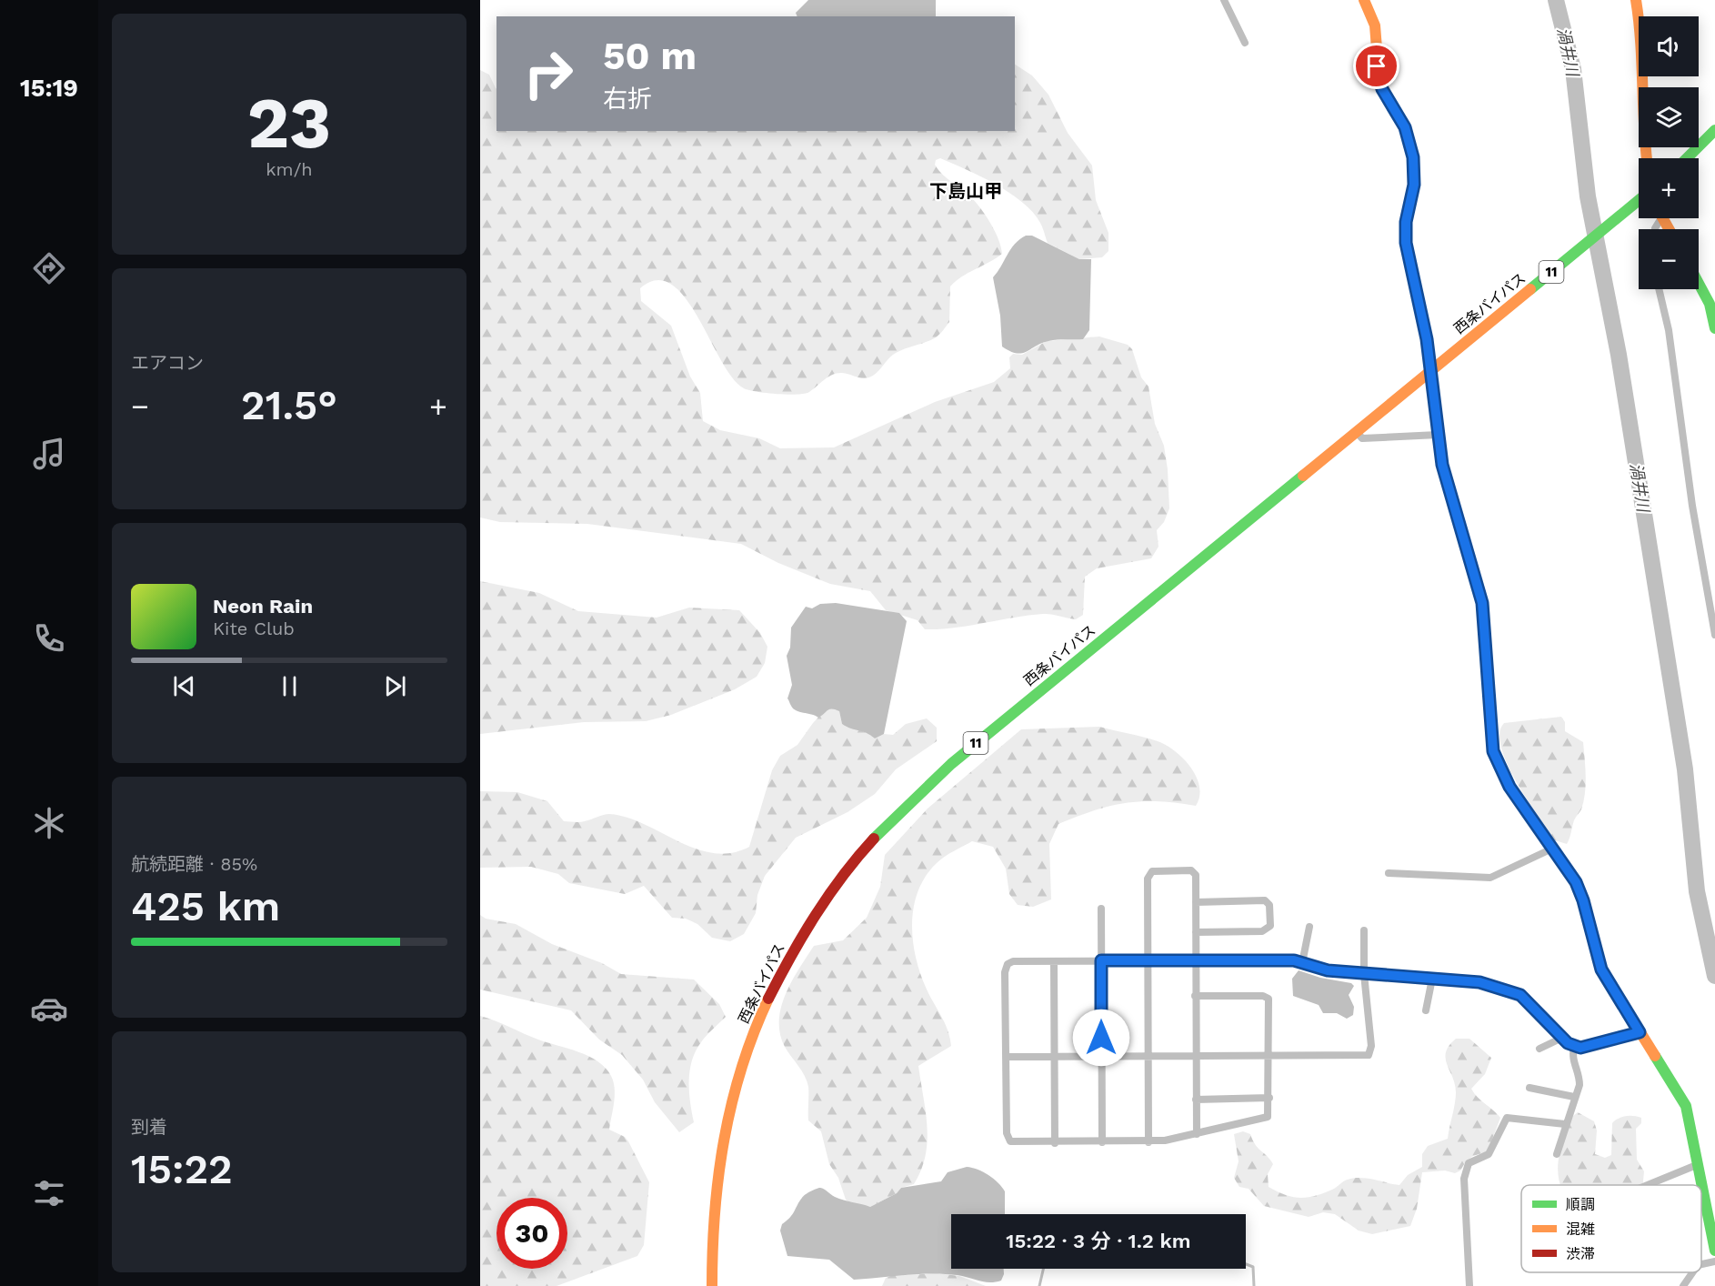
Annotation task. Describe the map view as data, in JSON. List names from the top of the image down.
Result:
{
  "streets": {
    "main road": ["11", "西条バイパス"]
  },
  "districts": ["下島山甲"],
  "water": ["渦井川"],
  "legend": ["順調", "混雑", "渋滞"],
  "page": {
    "tabs": "15:19",
    "tile": [
      ["23", "km/h"],
      "エアコン",
      ["航続距離 · 85%", "425 km"],
      ["到着", "15:22"]
    ],
    "map_buttons": ["+", "−"],
    "turn": ["50 m", "右折"],
    "heat": ["−", "21.5°", "+"],
    "song": ["Neon Rain", "Kite Club"],
    "limit": "30",
    "trip": "15:22 · 3 分 · 1.2 km"
  }
}
